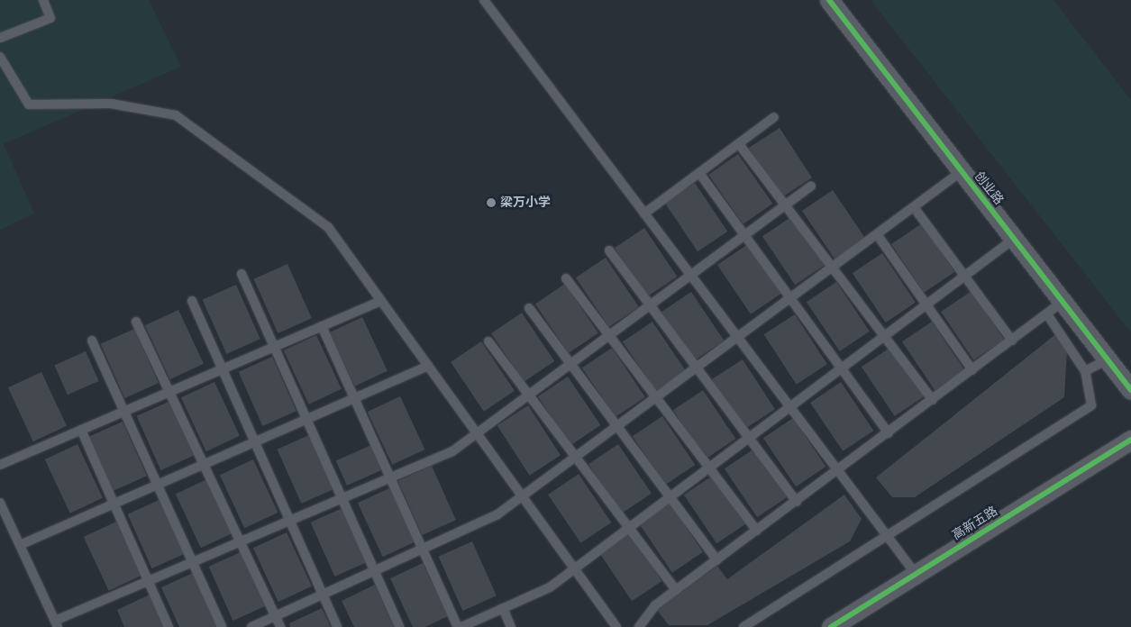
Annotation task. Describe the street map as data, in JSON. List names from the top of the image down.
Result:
{
  "streets": {
    "street": ["创业路", "高新五路"]
  },
  "places": ["梁万小学"]
}
